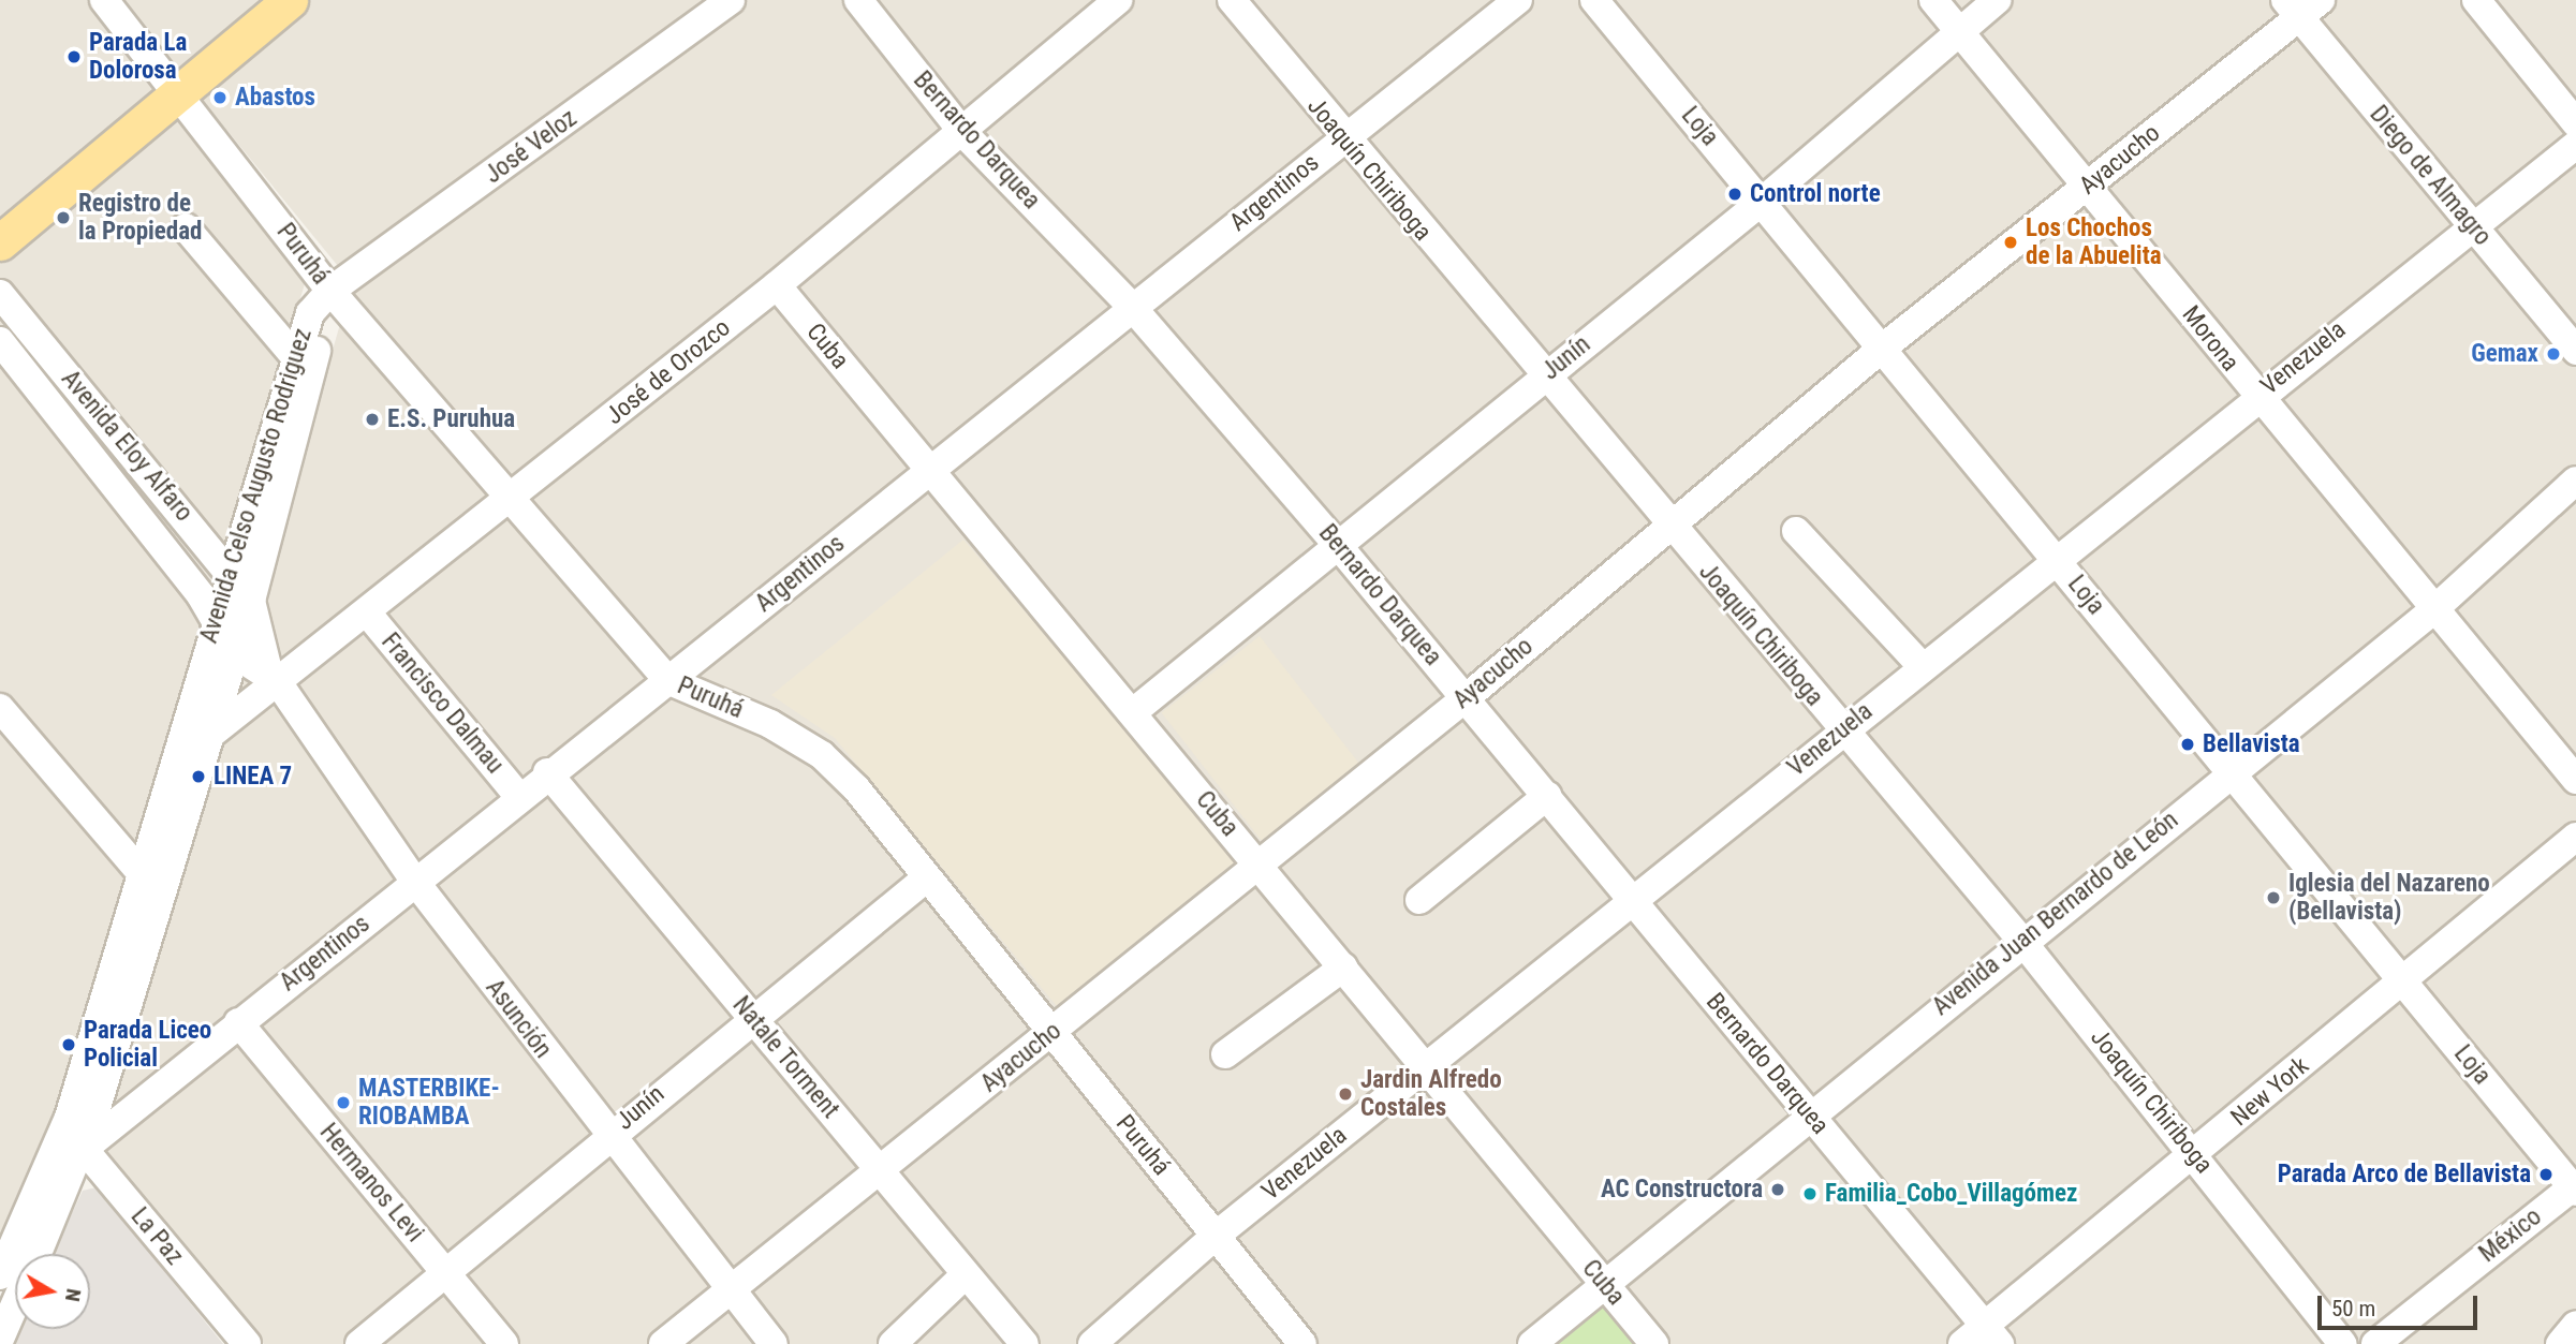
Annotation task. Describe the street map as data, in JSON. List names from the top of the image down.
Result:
{
  "streets": {
    "street": [
      "Loja",
      "Bernardo Darquea",
      "José Veloz",
      "Ayacucho",
      "Joaquín Chiriboga",
      "Diego de Almagro",
      "Argentinos",
      "Puruhá",
      "Morona",
      "Cuba",
      "Junín",
      "Venezuela",
      "José de Orozco",
      "Avenida Eloy Alfaro",
      "Avenida Celso Augusto Rodriguez",
      "Francisco Dalmau",
      "Avenida Juan Bernardo de León",
      "Asunción",
      "Natale Torment",
      "New York",
      "Hermanos Levi",
      "México",
      "La Paz"
    ]
  },
  "crossings": [
    ["Loja", "Ayacucho"],
    ["Loja", "Junín"],
    ["Loja", "Venezuela"],
    ["Loja", "Avenida Juan Bernardo de León"],
    ["Loja", "New York"],
    ["Loja", "México"],
    ["Bernardo Darquea", "Ayacucho"],
    ["Bernardo Darquea", "Argentinos"],
    ["Bernardo Darquea", "Junín"],
    ["Bernardo Darquea", "Venezuela"],
    ["Bernardo Darquea", "José de Orozco"],
    ["Bernardo Darquea", "Avenida Juan Bernardo de León"],
    ["Bernardo Darquea", "New York"],
    ["José Veloz", "Puruhá"],
    ["José Veloz", "Avenida Celso Augusto Rodriguez"],
    ["Ayacucho", "Joaquín Chiriboga"],
    ["Ayacucho", "Diego de Almagro"],
    ["Ayacucho", "Puruhá"],
    ["Ayacucho", "Morona"],
    ["Ayacucho", "Cuba"],
    ["Ayacucho", "Asunción"],
    ["Ayacucho", "Natale Torment"],
    ["Joaquín Chiriboga", "Argentinos"],
    ["Joaquín Chiriboga", "Junín"],
    ["Joaquín Chiriboga", "Venezuela"],
    ["Joaquín Chiriboga", "Avenida Juan Bernardo de León"],
    ["Joaquín Chiriboga", "New York"],
    ["Diego de Almagro", "Venezuela"],
    ["Argentinos", "Puruhá"],
    ["Argentinos", "Cuba"],
    ["Argentinos", "Avenida Celso Augusto Rodriguez"],
    ["Argentinos", "Francisco Dalmau"],
    ["Argentinos", "Asunción"],
    ["Argentinos", "Natale Torment"],
    ["Argentinos", "Hermanos Levi"],
    ["Argentinos", "La Paz"],
    ["Puruhá", "Junín"],
    ["Puruhá", "Venezuela"],
    ["Puruhá", "José de Orozco"],
    ["Puruhá", "Avenida Celso Augusto Rodriguez"],
    ["Morona", "Junín"],
    ["Morona", "Venezuela"],
    ["Morona", "Avenida Juan Bernardo de León"],
    ["Cuba", "Junín"],
    ["Cuba", "Venezuela"],
    ["Cuba", "José de Orozco"],
    ["Cuba", "Avenida Juan Bernardo de León"],
    ["Junín", "Asunción"],
    ["Junín", "Natale Torment"],
    ["Junín", "Hermanos Levi"],
    ["José de Orozco", "Avenida Celso Augusto Rodriguez"],
    ["José de Orozco", "Francisco Dalmau"],
    ["José de Orozco", "Asunción"],
    ["Avenida Eloy Alfaro", "Avenida Celso Augusto Rodriguez"],
    ["Avenida Eloy Alfaro", "Asunción"],
    ["Avenida Celso Augusto Rodriguez", "Asunción"],
    ["Avenida Celso Augusto Rodriguez", "La Paz"]
  ],
  "places": [
    "Parada La Dolorosa",
    "Abastos",
    "Control norte",
    "Registro de la Propiedad",
    "Los Chochos de la Abuelita",
    "Gemax",
    "E.S. Puruhua",
    "Bellavista",
    "LINEA 7",
    "Iglesia del Nazareno (Bellavista)",
    "Parada Liceo Policial",
    "Jardin Alfredo Costales",
    "MASTERBIKE- RIOBAMBA",
    "Parada Arco de Bellavista",
    "AC Constructora",
    "Familia_Cobo_Villagómez"
  ],
  "scale_bar": "50 m",
  "north": "right"
}
